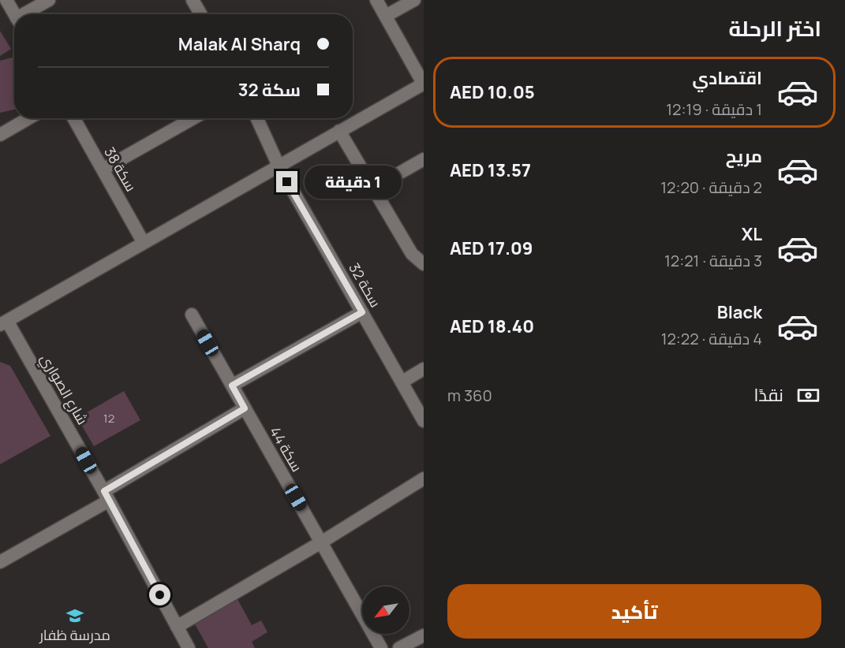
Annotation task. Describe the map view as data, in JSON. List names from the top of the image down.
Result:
{
  "streets": {
    "street": [
      "سكة 38",
      "سكة 32",
      "شارع الصواري",
      "سكة 44"
    ]
  },
  "places": {
    "school or university": ["مدرسة ظفار"]
  },
  "house_numbers": ["12"],
  "north": "bottom left",
  "page": {
    "heading": "اختر الرحلة",
    "banner": ["Malak Al Sharq", "سكة 32"],
    "list": [
      {
        "name": "اقتصادي",
        "note": "1 دقيقة · 12:19",
        "value": "AED 10.05"
      },
      {
        "name": "مريح",
        "note": "2 دقيقة · 12:20",
        "value": "AED 13.57"
      },
      {
        "name": "XL",
        "note": "3 دقيقة · 12:21",
        "value": "AED 17.09"
      },
      {
        "name": "Black",
        "note": "4 دقيقة · 12:22",
        "value": "AED 18.40"
      }
    ],
    "bubble": "1 دقيقة",
    "pay": ["نقدًا", "360 m"],
    "buttons": "تأكيد"
  }
}
